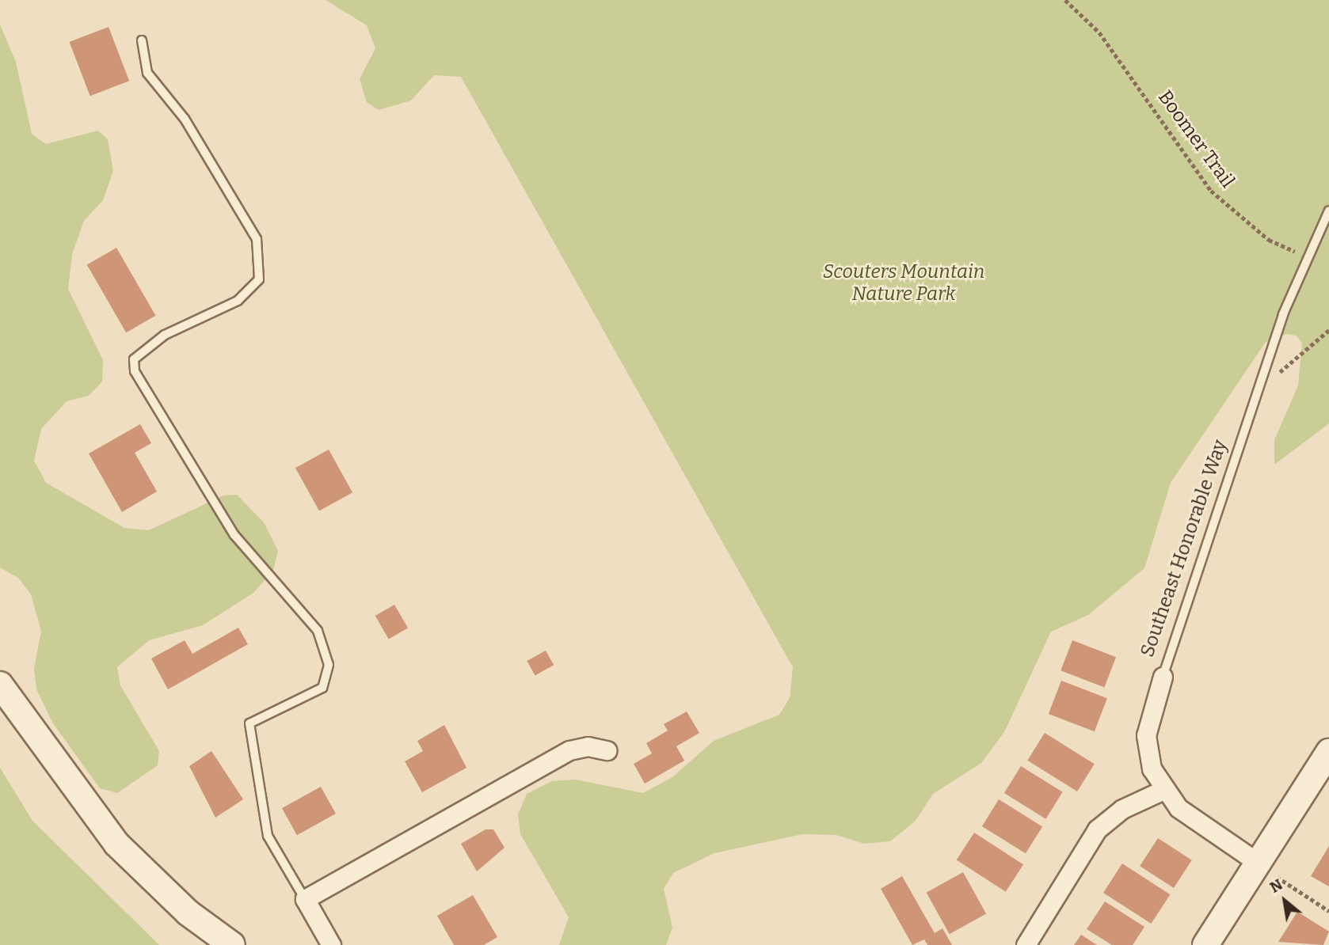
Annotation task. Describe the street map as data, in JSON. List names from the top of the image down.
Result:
{
  "streets": {
    "street": ["Southeast Honorable Way"],
    "path": ["Boomer Trail"]
  },
  "crossings": [
    ["Boomer Trail", "Southeast Honorable Way"]
  ],
  "parks": ["Scouters Mountain Nature Park"],
  "north": "top left"
}
